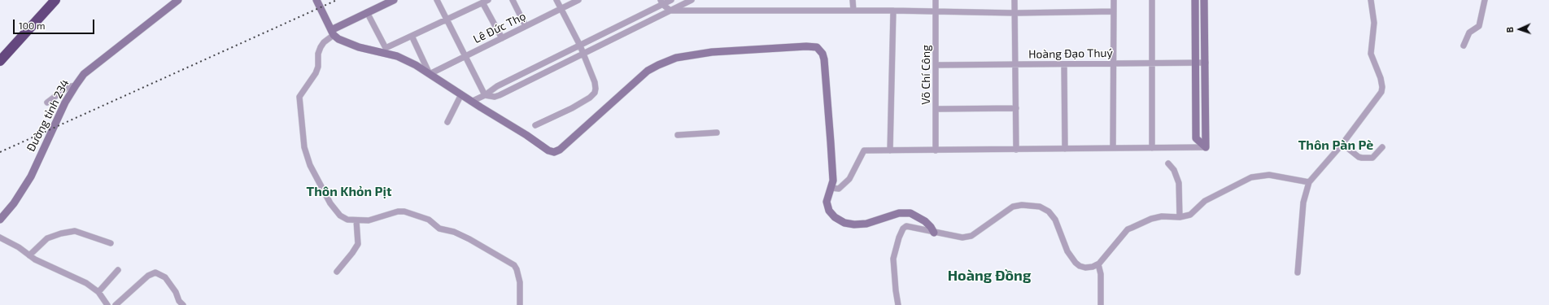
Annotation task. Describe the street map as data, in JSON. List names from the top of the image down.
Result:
{
  "streets": {
    "street": [
      "Lê Đức Thọ",
      "Hoàng Đạo Thuý",
      "Võ Chí Công",
      "Đường tỉnh 234"
    ]
  },
  "crossings": [
    ["Hoàng Đạo Thuý", "Võ Chí Công"]
  ],
  "districts": ["Thôn Pàn Pè", "Thôn Khỏn Pịt", "Hoàng Đồng"],
  "scale_bar": "100 m",
  "north": "left"
}
